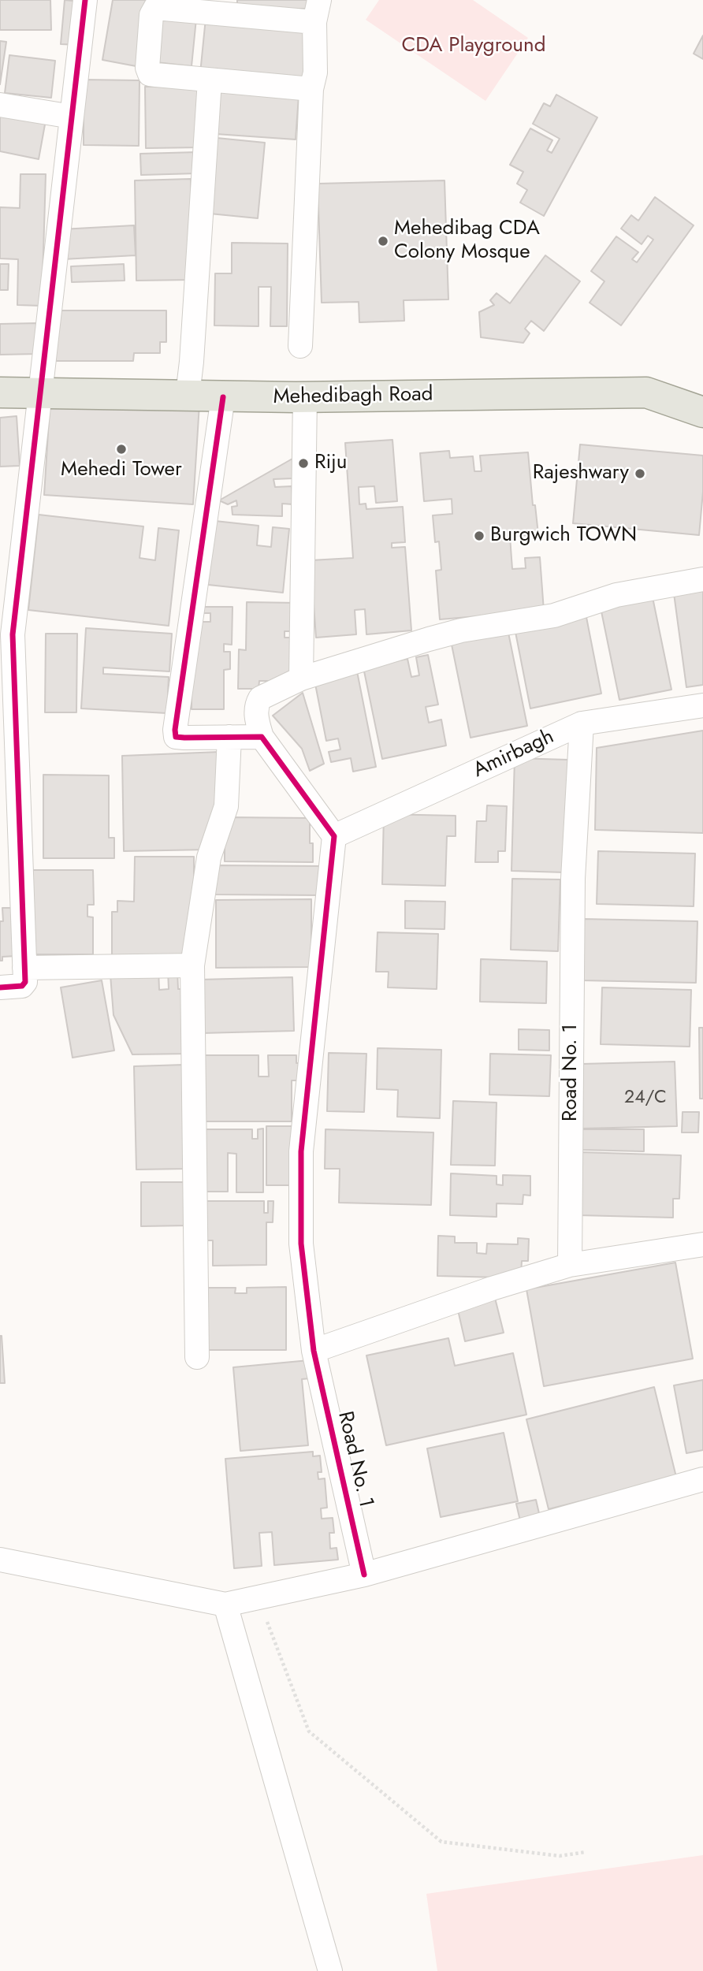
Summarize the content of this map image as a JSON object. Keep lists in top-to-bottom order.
{
  "streets": {
    "main road": ["Mehedibagh Road"],
    "street": ["Amirbagh", "Road No. 1"]
  },
  "crossings": [
    ["Amirbagh", "Road No. 1"]
  ],
  "parks": ["CDA Playground"],
  "places": [
    "Mehedibag CDA Colony Mosque",
    "Mehedi Tower",
    "Riju",
    "Rajeshwary",
    "Burgwich TOWN"
  ],
  "house_numbers": ["24/C"]
}
